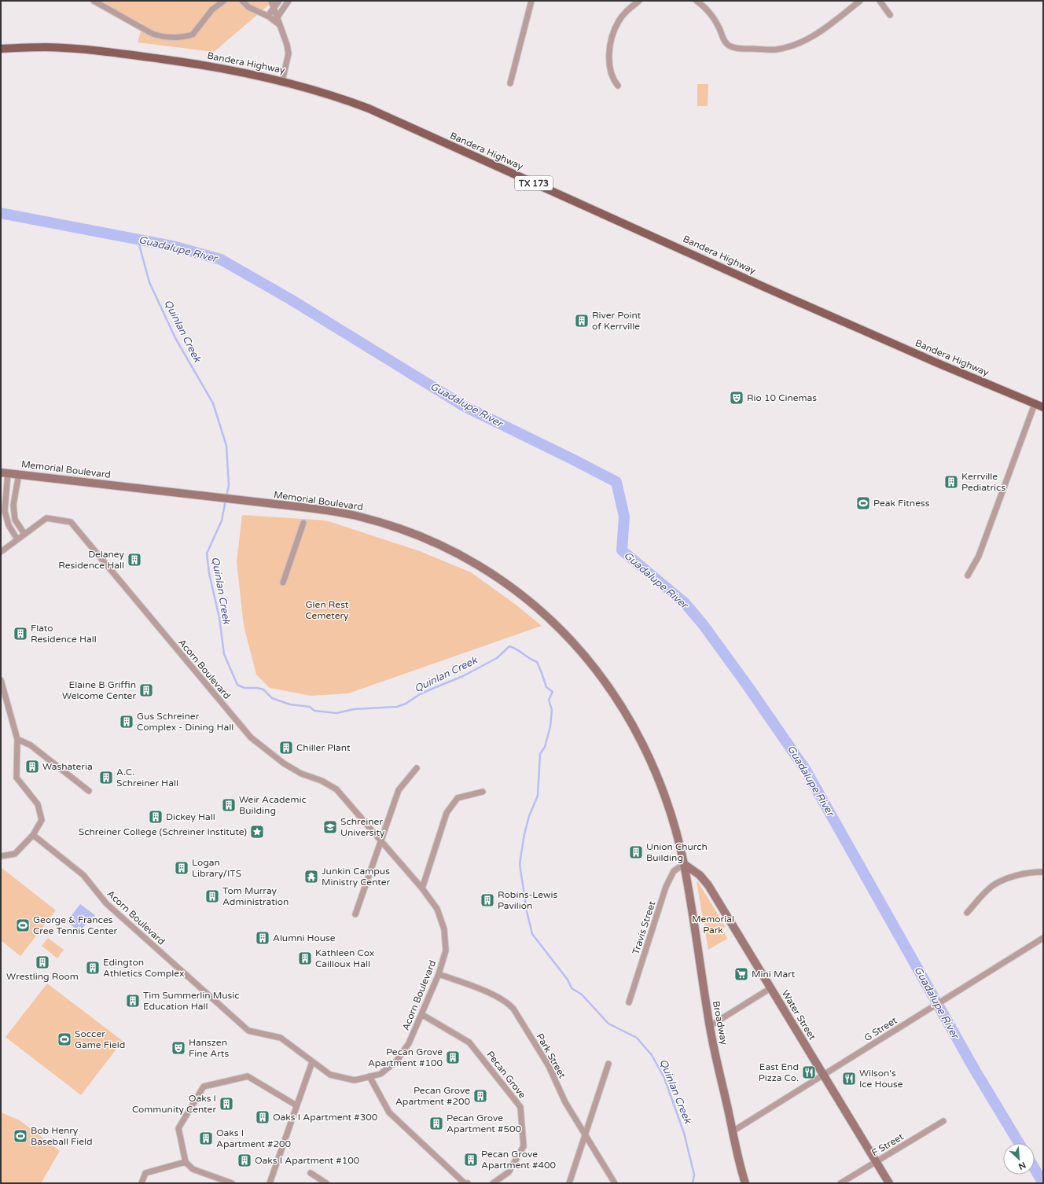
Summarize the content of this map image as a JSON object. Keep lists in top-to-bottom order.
{
  "streets": {
    "main road": [
      "Bandera Highway",
      "TX 173",
      "Memorial Boulevard",
      "Water Street",
      "Broadway"
    ],
    "street": [
      "Acorn Boulevard",
      "Travis Street",
      "G Street",
      "Park Street",
      "Pecan Grove",
      "F Street"
    ]
  },
  "crossings": [
    ["Memorial Boulevard", "Travis Street"],
    ["Memorial Boulevard", "Water Street"],
    ["Memorial Boulevard", "Broadway"],
    ["Acorn Boulevard", "Park Street"],
    ["Acorn Boulevard", "Pecan Grove"],
    ["Travis Street", "Water Street"],
    ["Travis Street", "Broadway"],
    ["Water Street", "Broadway"],
    ["Water Street", "G Street"],
    ["Water Street", "F Street"],
    ["Broadway", "G Street"]
  ],
  "water": ["Guadalupe River", "Quinlan Creek"],
  "parks": ["Glen Rest Cemetery", "Memorial Park"],
  "places": {
    "building": [
      "River Point of Kerrville",
      "Kerrville Pediatrics",
      "Delaney Residence Hall",
      "Flato Residence Hall",
      "Elaine B Griffin Welcome Center",
      "Gus Schreiner Complex - Dining Hall",
      "Chiller Plant",
      "Washateria",
      "A.C. Schreiner Hall",
      "Weir Academic Building",
      "Dickey Hall",
      "Union Church Building",
      "Logan Library/ITS",
      "Tom Murray Administration",
      "Robins-Lewis Pavilion",
      "Alumni House",
      "Kathleen Cox Cailloux Hall",
      "Wrestling Room",
      "Edington Athletics Complex",
      "Tim Summerlin Music Education Hall",
      "Pecan Grove Apartment #100",
      "Pecan Grove Apartment #200",
      "Oaks I Community Center",
      "Oaks I Apartment #300",
      "Pecan Grove Apartment #500",
      "Oaks I Apartment #200",
      "Pecan Grove Apartment #400",
      "Oaks I Apartment #100"
    ],
    "theatre": ["Rio 10 Cinemas", "Hanszen Fine Arts"],
    "sports": [
      "Peak Fitness",
      "George & Frances Cree Tennis Center",
      "Soccer Game Field",
      "Bob Henry Baseball Field"
    ],
    "school or university": ["Schreiner University"],
    "place": ["Schreiner College (Schreiner Institute)"],
    "temple": ["Junkin Campus Ministry Center"],
    "supermarket": ["Mini Mart"],
    "restaurant": ["East End Pizza Co.", "Wilson's Ice House"]
  },
  "north": "bottom right"
}
